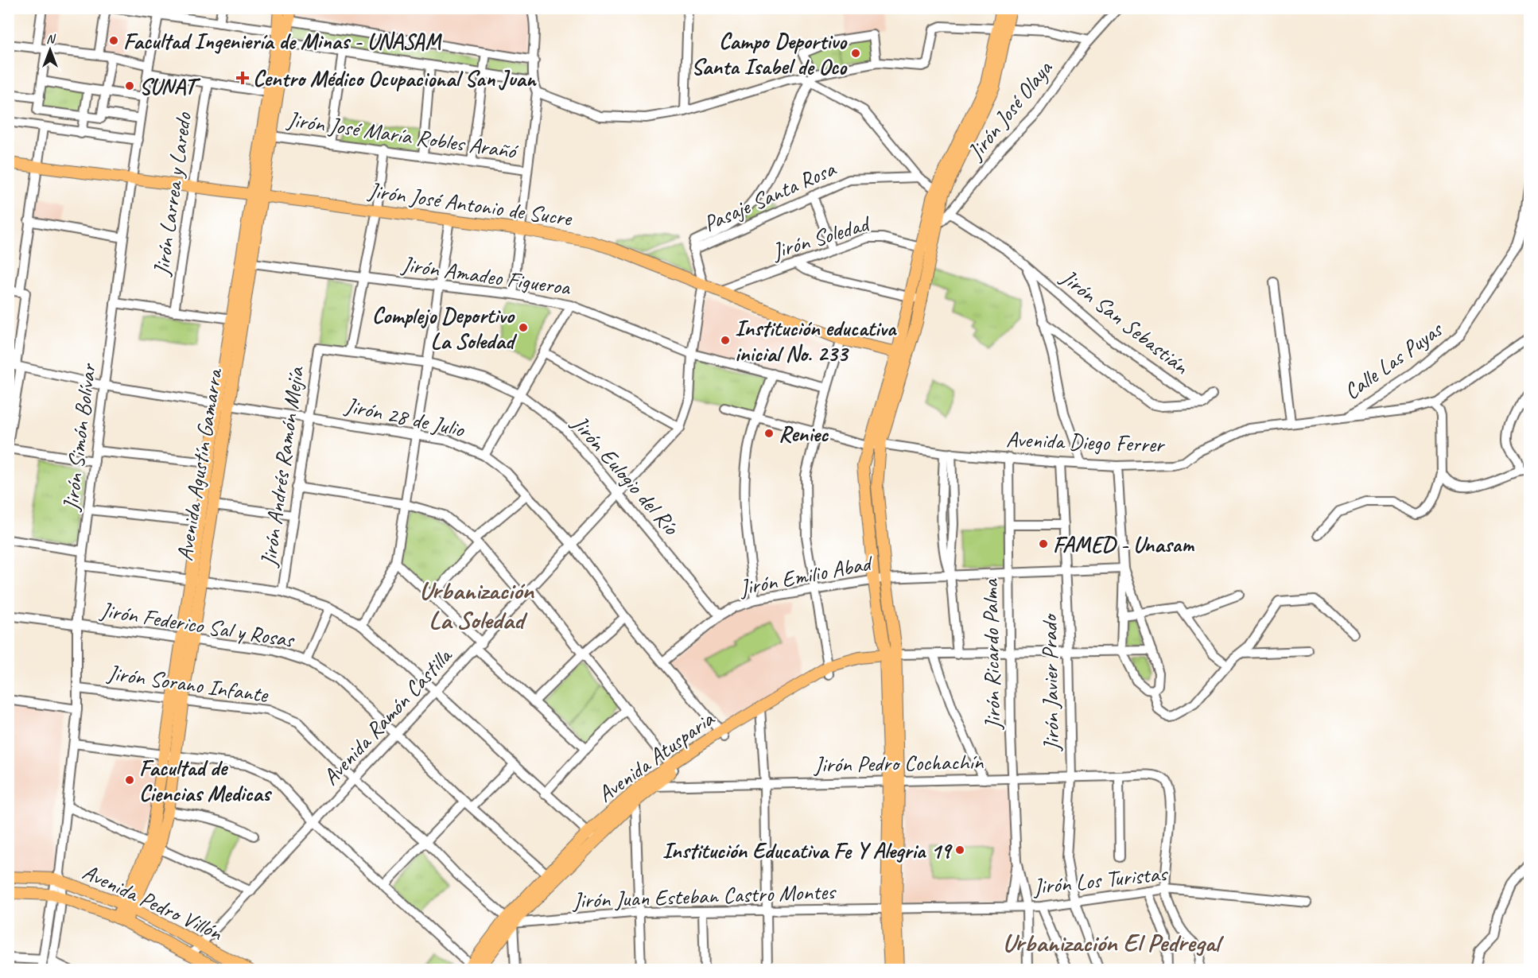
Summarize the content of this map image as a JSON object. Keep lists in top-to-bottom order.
{
  "streets": {
    "main road": [
      "Jirón José Antonio de Sucre",
      "Avenida Agustín Gamarra",
      "Avenida Atusparia",
      "Avenida Pedro Villón"
    ],
    "street": [
      "Jirón José Olaya",
      "Jirón José María Robles Arañó",
      "Jirón Larrea y Laredo",
      "Pasaje Santa Rosa",
      "Jirón Soledad",
      "Jirón Amadeo Figueroa",
      "Jirón San Sebastián",
      "Calle Las Puyas",
      "Jirón 28 de Julio",
      "Jirón Simón Bolívar",
      "Avenida Diego Ferrer",
      "Jirón Andrés Ramón Mejía",
      "Jirón Eulogio del Río",
      "Jirón Emilio Abad",
      "Jirón Federico Sal y Rosas",
      "Jirón Ricardo Palma",
      "Jirón Sorano Infante",
      "Jirón Javier Prado",
      "Avenida Ramón Castilla",
      "Jirón Pedro Cochachín",
      "Jirón Los Turistas",
      "Jirón Juan Esteban Castro Montes"
    ]
  },
  "crossings": [
    ["Jirón José Olaya", "Jirón San Sebastián"],
    ["Jirón José María Robles Arañó", "Avenida Agustín Gamarra"],
    ["Jirón Larrea y Laredo", "Jirón José Antonio de Sucre"],
    ["Pasaje Santa Rosa", "Avenida Ramón Castilla"],
    ["Jirón José Antonio de Sucre", "Jirón Soledad"],
    ["Jirón José Antonio de Sucre", "Jirón Simón Bolívar"],
    ["Jirón José Antonio de Sucre", "Avenida Agustín Gamarra"],
    ["Jirón José Antonio de Sucre", "Avenida Ramón Castilla"],
    ["Jirón Amadeo Figueroa", "Avenida Agustín Gamarra"],
    ["Jirón Amadeo Figueroa", "Avenida Ramón Castilla"],
    ["Calle Las Puyas", "Avenida Diego Ferrer"],
    ["Jirón 28 de Julio", "Jirón Simón Bolívar"],
    ["Jirón 28 de Julio", "Avenida Agustín Gamarra"],
    ["Jirón 28 de Julio", "Jirón Andrés Ramón Mejía"],
    ["Jirón 28 de Julio", "Jirón Emilio Abad"],
    ["Jirón 28 de Julio", "Avenida Ramón Castilla"],
    ["Jirón 28 de Julio", "Avenida Atusparia"],
    ["Jirón Simón Bolívar", "Jirón Federico Sal y Rosas"],
    ["Jirón Simón Bolívar", "Jirón Sorano Infante"],
    ["Jirón Simón Bolívar", "Avenida Pedro Villón"],
    ["Avenida Diego Ferrer", "Jirón Ricardo Palma"],
    ["Avenida Diego Ferrer", "Jirón Javier Prado"],
    ["Avenida Agustín Gamarra", "Jirón Federico Sal y Rosas"],
    ["Avenida Agustín Gamarra", "Jirón Sorano Infante"],
    ["Avenida Agustín Gamarra", "Avenida Pedro Villón"],
    ["Jirón Andrés Ramón Mejía", "Jirón Eulogio del Río"],
    ["Jirón Eulogio del Río", "Jirón Emilio Abad"],
    ["Jirón Eulogio del Río", "Avenida Ramón Castilla"],
    ["Jirón Emilio Abad", "Jirón Ricardo Palma"],
    ["Jirón Emilio Abad", "Jirón Javier Prado"],
    ["Jirón Federico Sal y Rosas", "Avenida Ramón Castilla"],
    ["Jirón Federico Sal y Rosas", "Avenida Atusparia"],
    ["Jirón Ricardo Palma", "Jirón Pedro Cochachín"],
    ["Jirón Ricardo Palma", "Jirón Los Turistas"],
    ["Jirón Sorano Infante", "Avenida Ramón Castilla"],
    ["Jirón Sorano Infante", "Avenida Atusparia"],
    ["Jirón Sorano Infante", "Jirón Juan Esteban Castro Montes"],
    ["Jirón Javier Prado", "Jirón Pedro Cochachín"],
    ["Jirón Javier Prado", "Jirón Los Turistas"],
    ["Avenida Ramón Castilla", "Avenida Pedro Villón"],
    ["Avenida Atusparia", "Jirón Pedro Cochachín"],
    ["Avenida Atusparia", "Jirón Juan Esteban Castro Montes"],
    ["Jirón Pedro Cochachín", "Jirón Los Turistas"],
    ["Jirón Los Turistas", "Jirón Juan Esteban Castro Montes"]
  ],
  "districts": ["Urbanización La Soledad", "Urbanización El Pedregal"],
  "places": {
    "other": [
      "Facultad Ingeniería de Minas - UNASAM",
      "Campo Deportivo Santa Isabel de Oco",
      "SUNAT",
      "Complejo Deportivo La Soledad",
      "Institución educativa inicial No. 233",
      "Reniec",
      "FAMED - Unasam",
      "Facultad de Ciencias Medicas",
      "Institución Educativa Fe Y Alegria 19"
    ],
    "health": ["Centro Médico Ocupacional San Juan"]
  },
  "north": "top"
}
